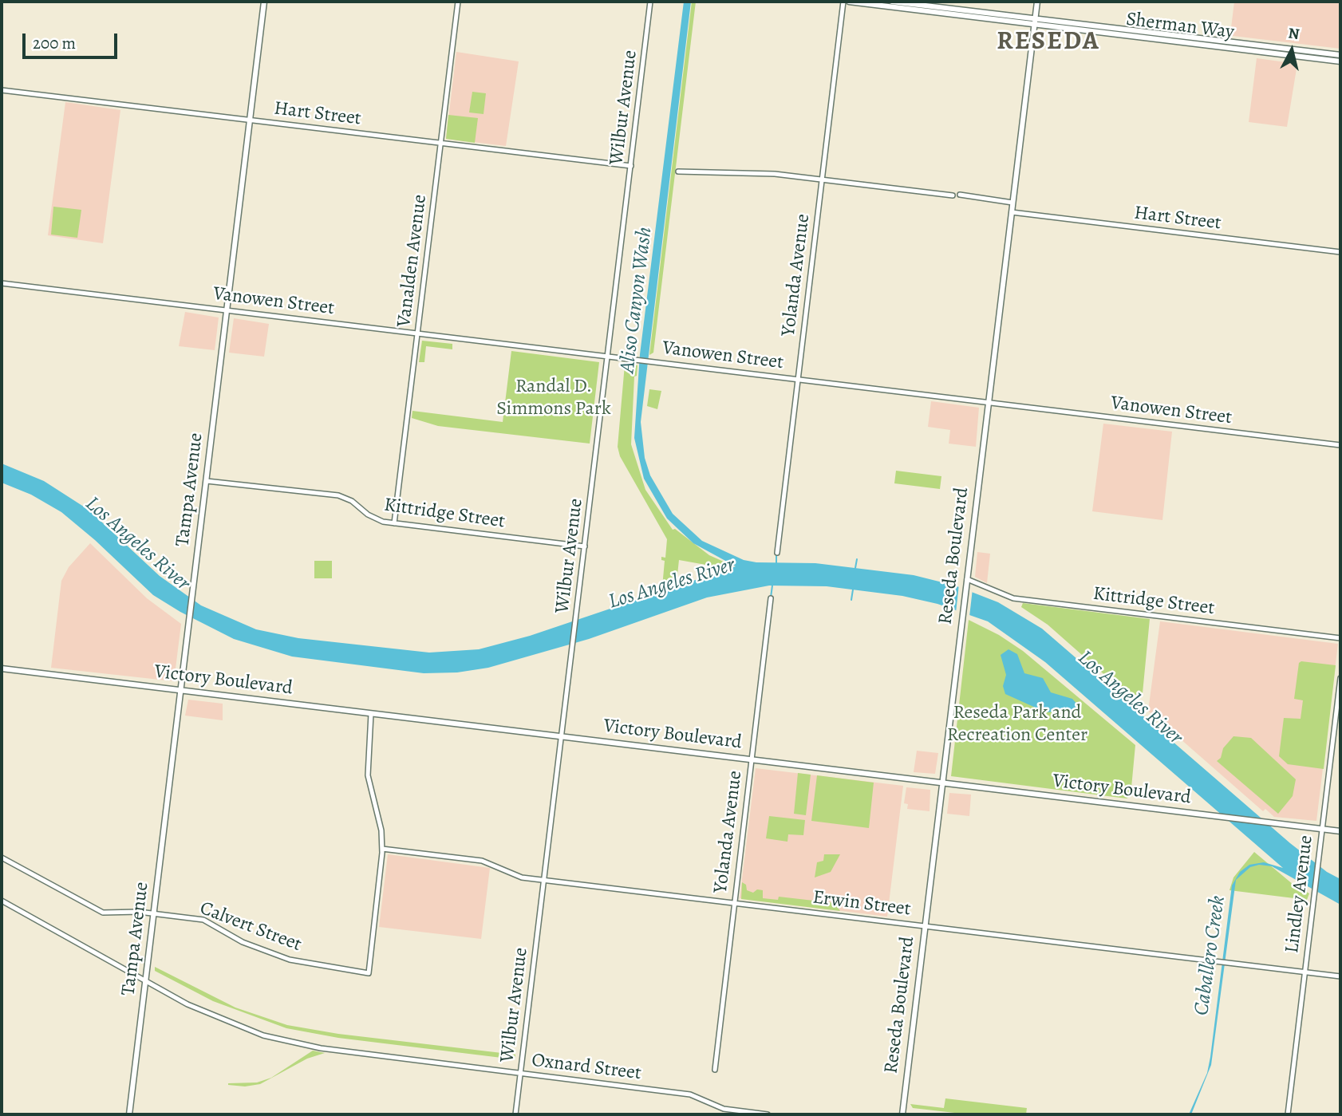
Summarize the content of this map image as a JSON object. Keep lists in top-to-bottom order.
{
  "streets": {
    "main road": [
      "Sherman Way",
      "Tampa Avenue",
      "Reseda Boulevard",
      "Victory Boulevard"
    ],
    "street": [
      "Wilbur Avenue",
      "Hart Street",
      "Vanalden Avenue",
      "Yolanda Avenue",
      "Vanowen Street",
      "Kittridge Street",
      "Lindley Avenue",
      "Erwin Street",
      "Calvert Street",
      "Oxnard Street"
    ]
  },
  "crossings": [
    ["Sherman Way", "Reseda Boulevard"],
    ["Wilbur Avenue", "Hart Street"],
    ["Wilbur Avenue", "Vanowen Street"],
    ["Wilbur Avenue", "Kittridge Street"],
    ["Wilbur Avenue", "Victory Boulevard"],
    ["Wilbur Avenue", "Erwin Street"],
    ["Wilbur Avenue", "Oxnard Street"],
    ["Hart Street", "Vanalden Avenue"],
    ["Hart Street", "Tampa Avenue"],
    ["Hart Street", "Reseda Boulevard"],
    ["Vanalden Avenue", "Vanowen Street"],
    ["Vanalden Avenue", "Kittridge Street"],
    ["Yolanda Avenue", "Vanowen Street"],
    ["Yolanda Avenue", "Victory Boulevard"],
    ["Yolanda Avenue", "Erwin Street"],
    ["Vanowen Street", "Tampa Avenue"],
    ["Vanowen Street", "Reseda Boulevard"],
    ["Tampa Avenue", "Kittridge Street"],
    ["Tampa Avenue", "Victory Boulevard"],
    ["Tampa Avenue", "Calvert Street"],
    ["Tampa Avenue", "Oxnard Street"],
    ["Kittridge Street", "Reseda Boulevard"],
    ["Reseda Boulevard", "Victory Boulevard"],
    ["Reseda Boulevard", "Erwin Street"],
    ["Victory Boulevard", "Lindley Avenue"],
    ["Lindley Avenue", "Erwin Street"],
    ["Erwin Street", "Calvert Street"]
  ],
  "districts": ["RESEDA"],
  "water": ["Aliso Canyon Wash", "Los Angeles River", "Caballero Creek"],
  "parks": ["Randal D. Simmons Park", "Reseda Park and Recreation Center"],
  "scale_bar": "200 m",
  "north": "top"
}
